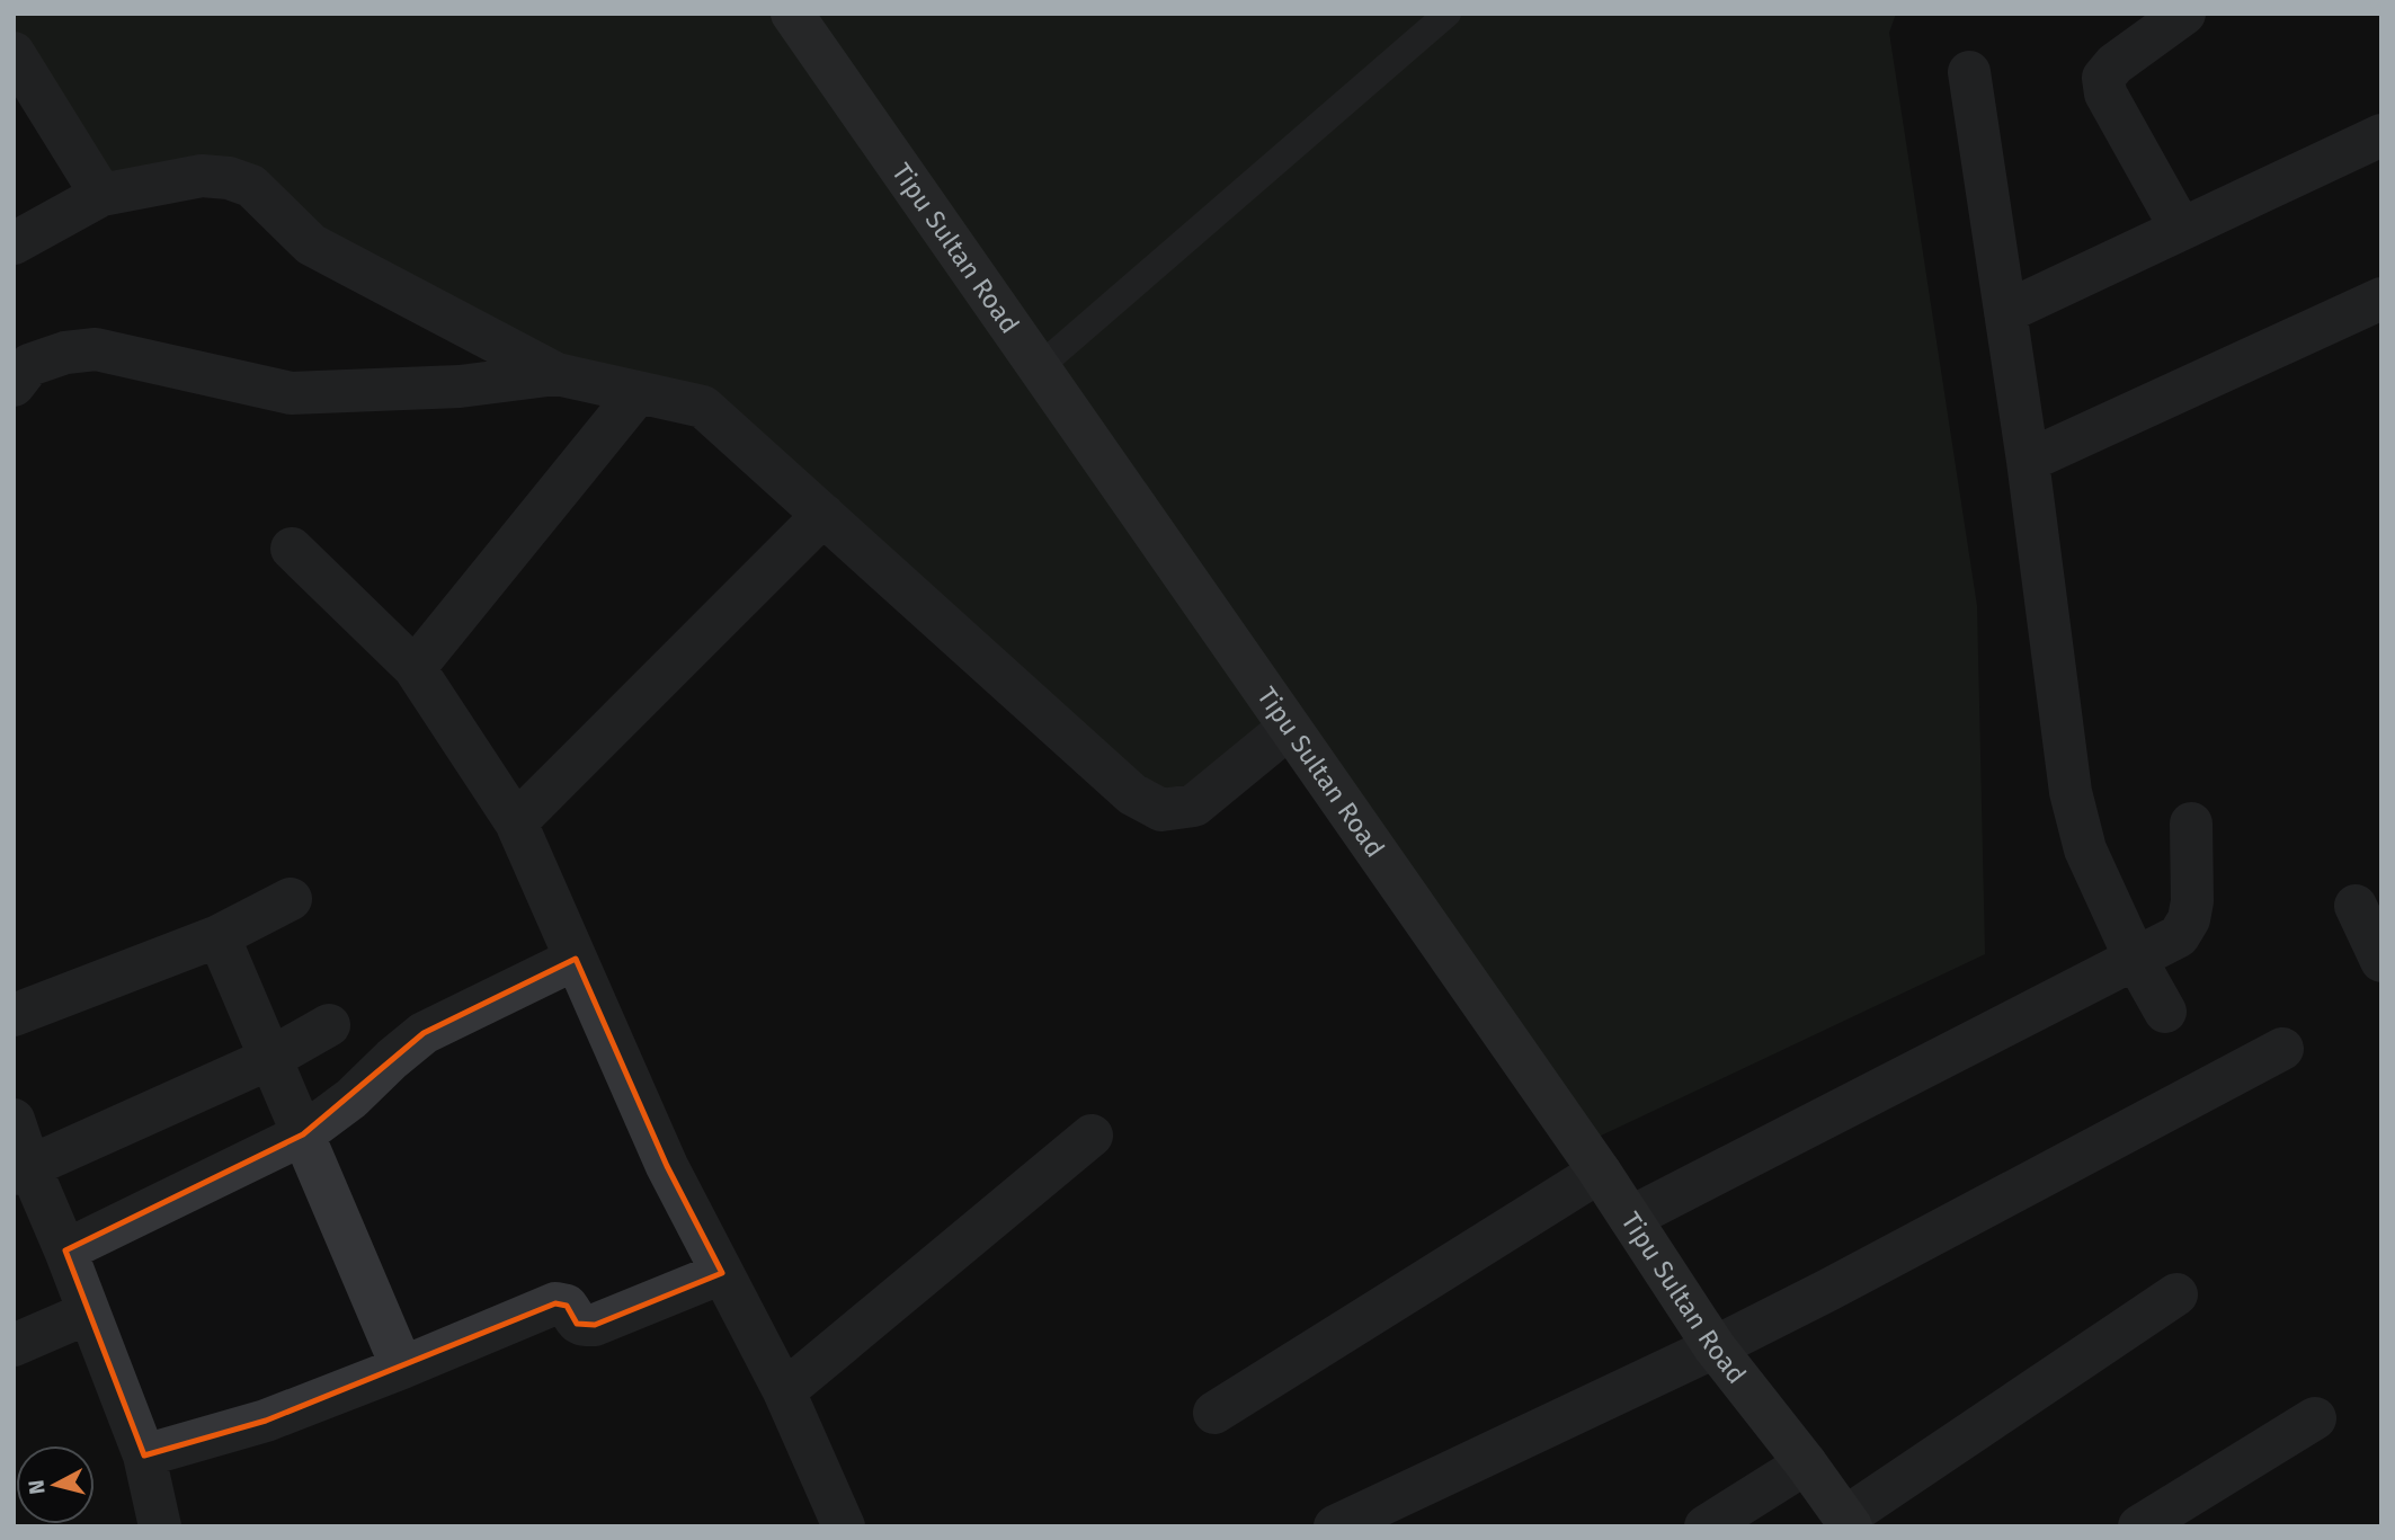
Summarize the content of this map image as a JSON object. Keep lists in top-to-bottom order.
{
  "streets": {
    "main road": ["Tipu Sultan Road"]
  },
  "north": "left"
}
